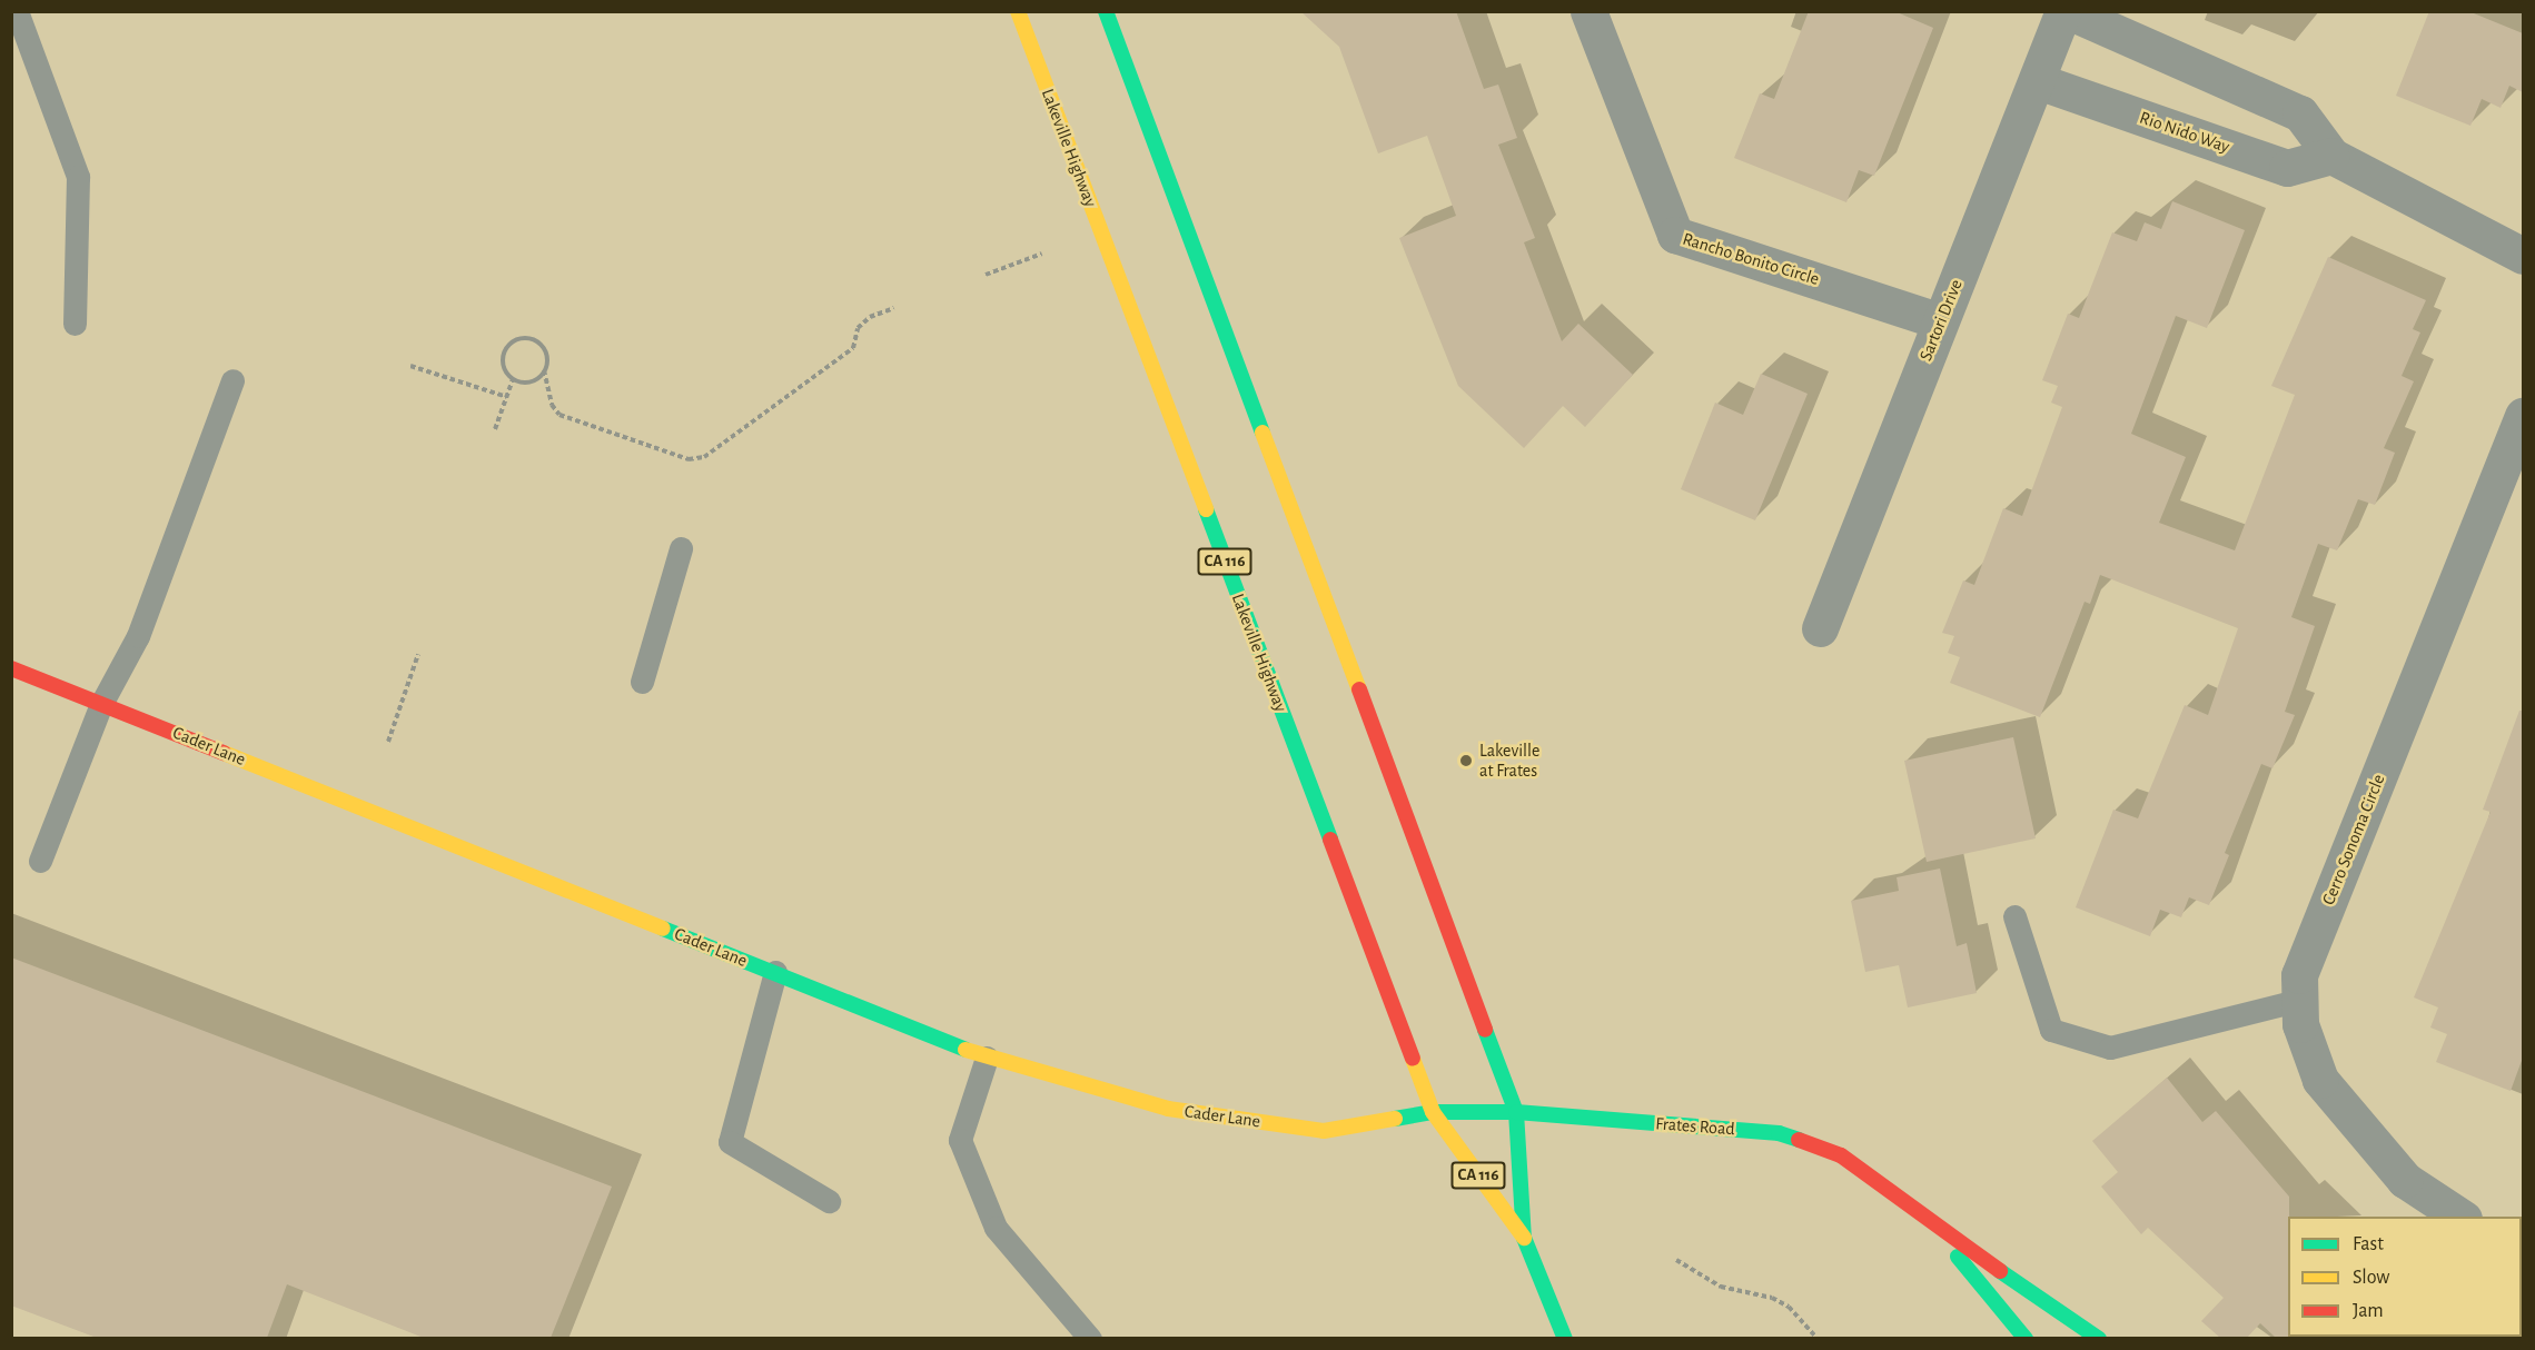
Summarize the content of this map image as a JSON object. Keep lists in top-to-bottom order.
{
  "streets": {
    "main road": [
      "Lakeville Highway",
      "CA 116",
      "Cader Lane",
      "Frates Road"
    ],
    "street": [
      "Rio Nido Way",
      "Rancho Bonito Circle",
      "Sartori Drive",
      "Cerro Sonoma Circle"
    ]
  },
  "crossings": [
    ["Rio Nido Way", "Sartori Drive"],
    ["Lakeville Highway", "Cader Lane"],
    ["Lakeville Highway", "Frates Road"],
    ["Rancho Bonito Circle", "Sartori Drive"],
    ["Cader Lane", "Frates Road"]
  ],
  "places": ["Lakeville at Frates"],
  "legend": ["Fast", "Slow", "Jam"]
}
